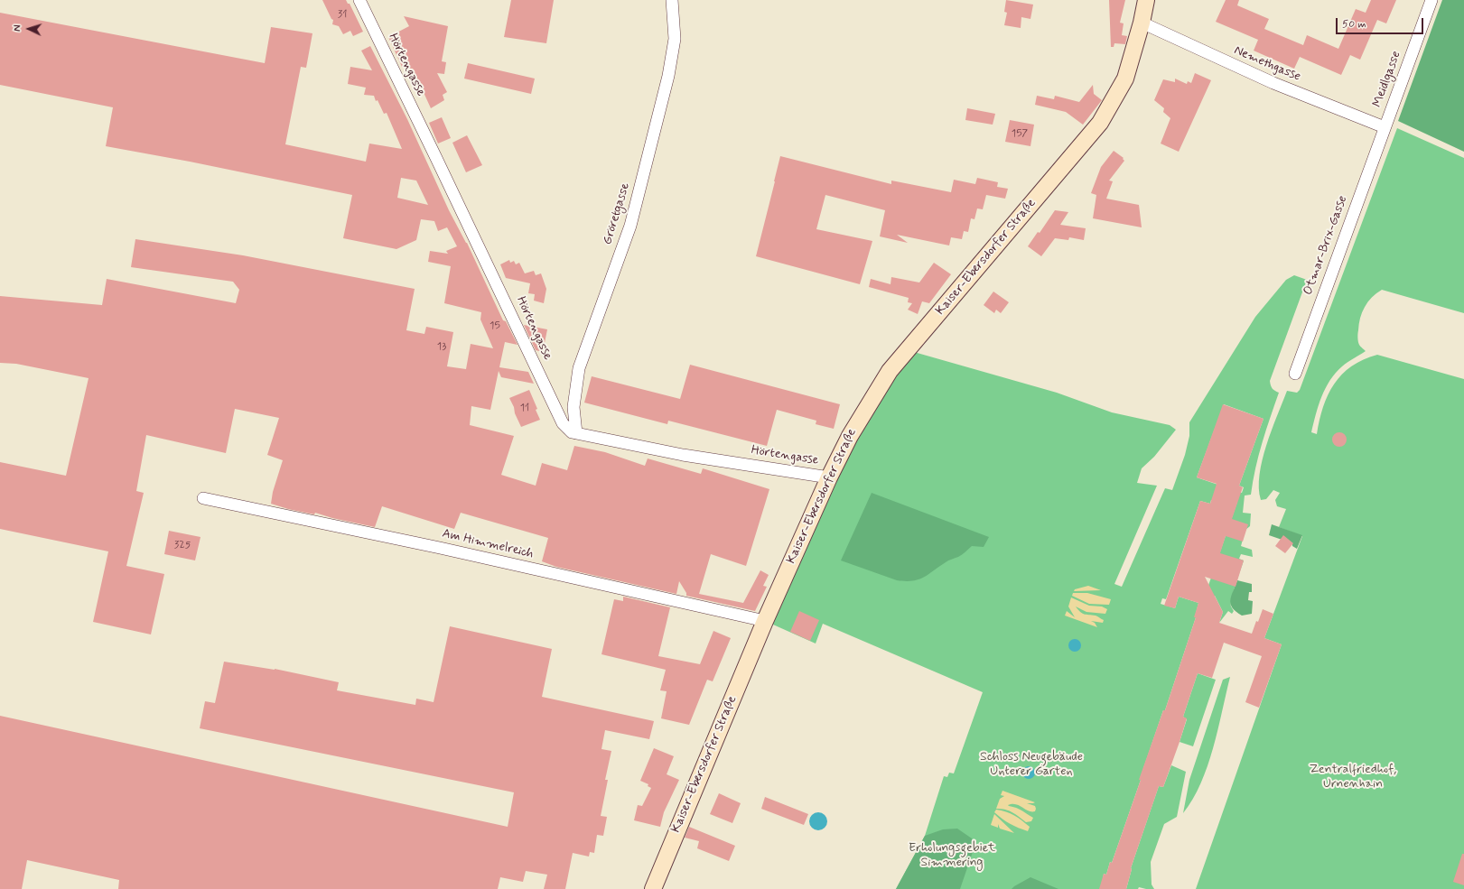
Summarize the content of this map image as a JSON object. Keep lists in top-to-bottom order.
{
  "streets": {
    "main road": ["Kaiser-Ebersdorfer Straße"],
    "street": [
      "Nemethgasse",
      "Hörtengasse",
      "Meidlgasse",
      "Gröretgasse",
      "Otmar-Brix-Gasse",
      "Am Himmelreich"
    ]
  },
  "crossings": [
    ["Nemethgasse", "Meidlgasse"],
    ["Nemethgasse", "Otmar-Brix-Gasse"],
    ["Nemethgasse", "Kaiser-Ebersdorfer Straße"],
    ["Hörtengasse", "Gröretgasse"],
    ["Hörtengasse", "Kaiser-Ebersdorfer Straße"],
    ["Meidlgasse", "Otmar-Brix-Gasse"],
    ["Kaiser-Ebersdorfer Straße", "Am Himmelreich"]
  ],
  "parks": ["Schloss Neugebäude Unterer Garten", "Zentralfriedhof, Urnenhain", "Erholungsgebiet Simmering"],
  "house_numbers": [
    "31",
    "157",
    "15",
    "13",
    "11",
    "325"
  ],
  "scale_bar": "50 m",
  "north": "left"
}
